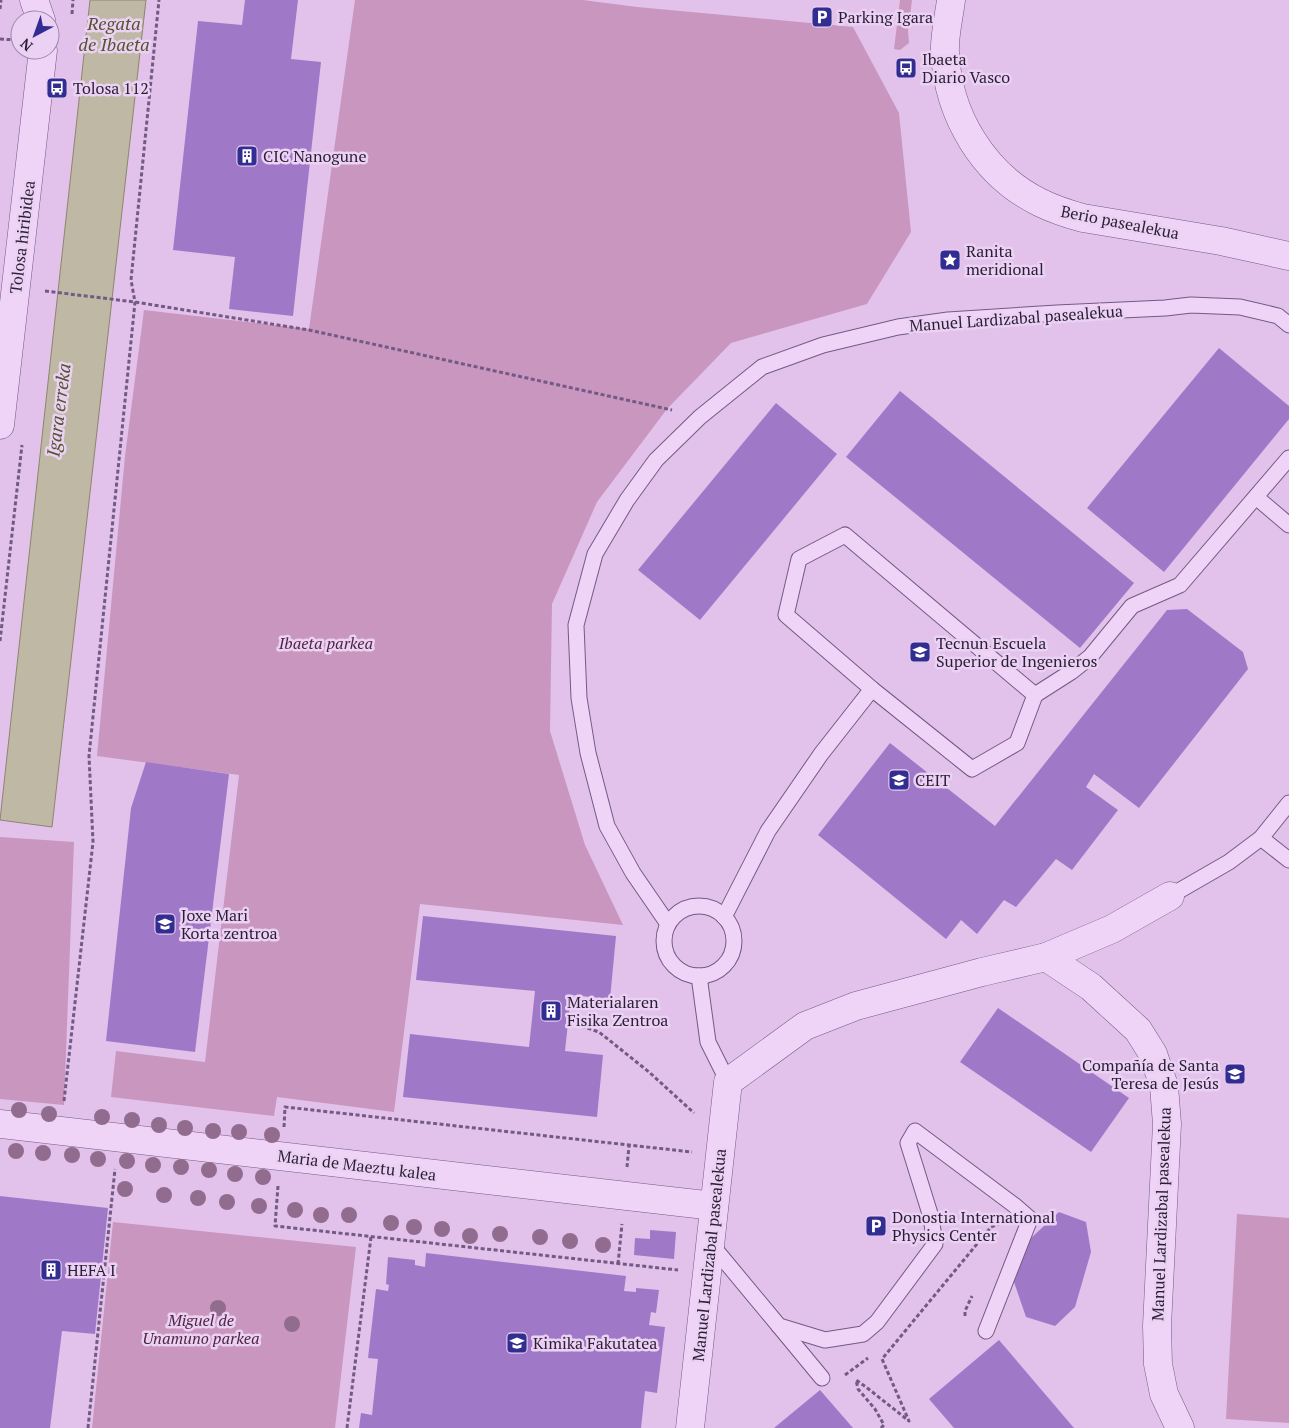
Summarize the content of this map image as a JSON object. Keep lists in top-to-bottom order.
{
  "streets": {
    "street": [
      "Berio pasealekua",
      "Tolosa hiribidea",
      "Manuel Lardizabal pasealekua",
      "Maria de Maeztu kalea"
    ]
  },
  "crossings": [
    ["Manuel Lardizabal pasealekua", "Maria de Maeztu kalea"]
  ],
  "water": ["Regata de Ibaeta", "Igara erreka"],
  "parks": ["Ibaeta parkea", "Miguel de Unamuno parkea"],
  "places": {
    "parking": ["Parking Igara", "Donostia International Physics Center"],
    "bus stop": ["Ibaeta Diario Vasco", "Tolosa 112"],
    "building": ["CIC Nanogune", "Materialaren Fisika Zentroa", "HEFA I"],
    "place": ["Ranita meridional"],
    "school or university": [
      "Tecnun Escuela Superior de Ingenieros",
      "CEIT",
      "Joxe Mari Korta zentroa",
      "Compañía de Santa Teresa de Jesús",
      "Kimika Fakutatea"
    ]
  },
  "north": "bottom left"
}
